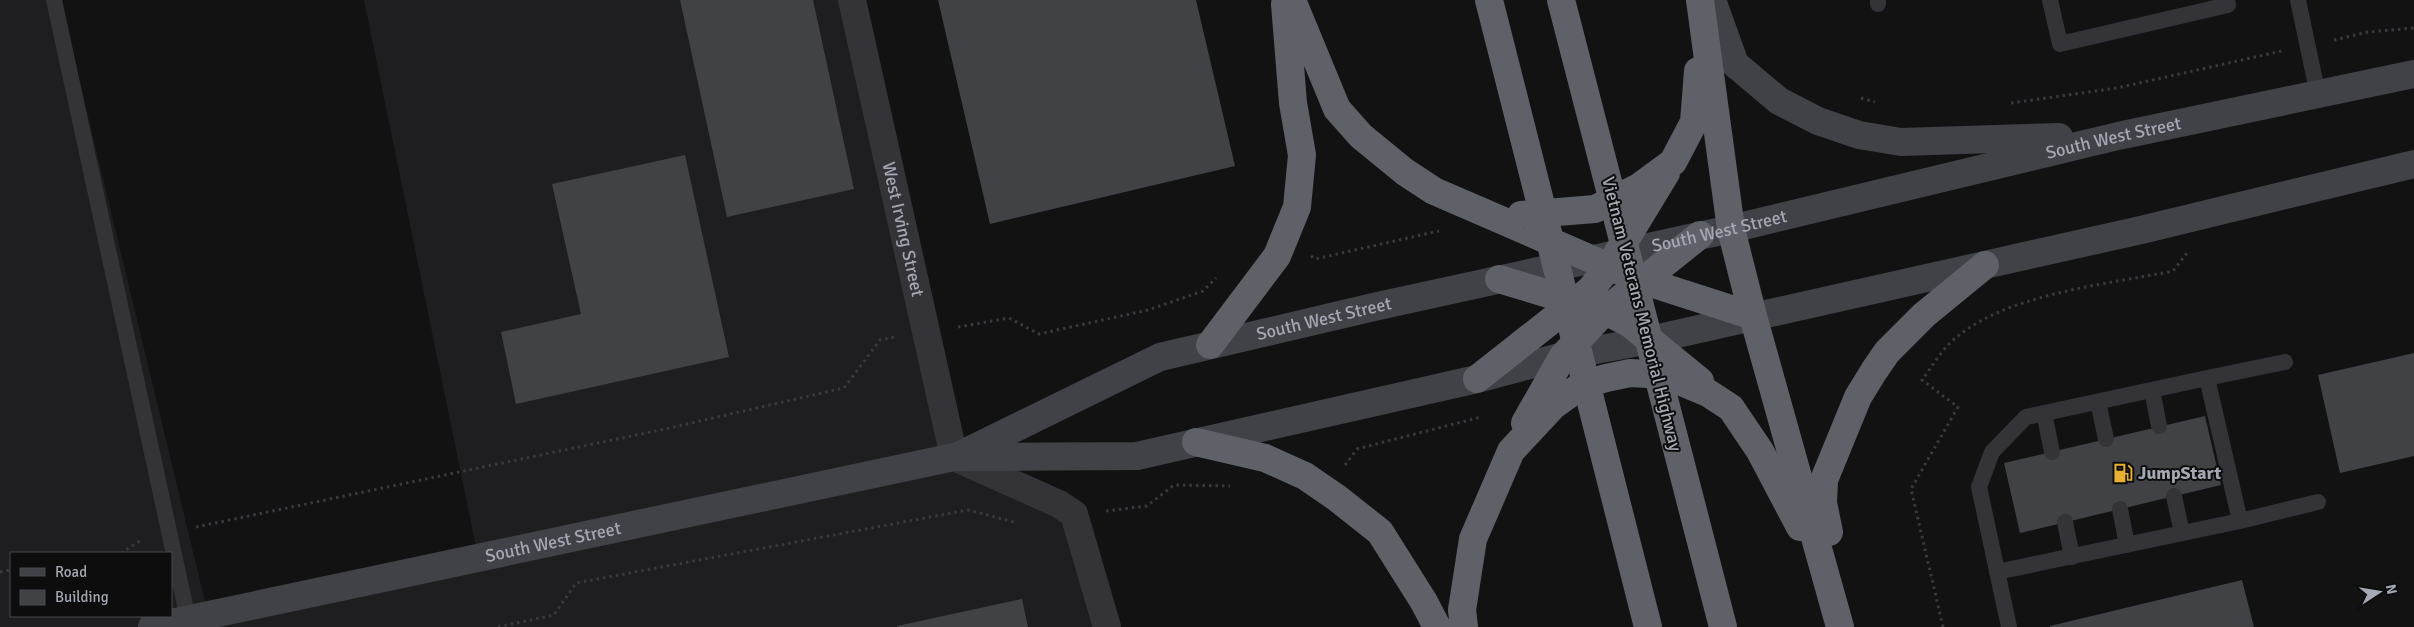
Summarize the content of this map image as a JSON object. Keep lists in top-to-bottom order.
{
  "streets": {
    "highway": ["Vietnam Veterans Memorial Highway"],
    "main road": ["South West Street"],
    "street": ["West Irving Street"]
  },
  "crossings": [
    ["South West Street", "West Irving Street"]
  ],
  "places": {
    "fuel station": ["JumpStart"]
  },
  "legend": ["Road", "Building"],
  "north": "right"
}
